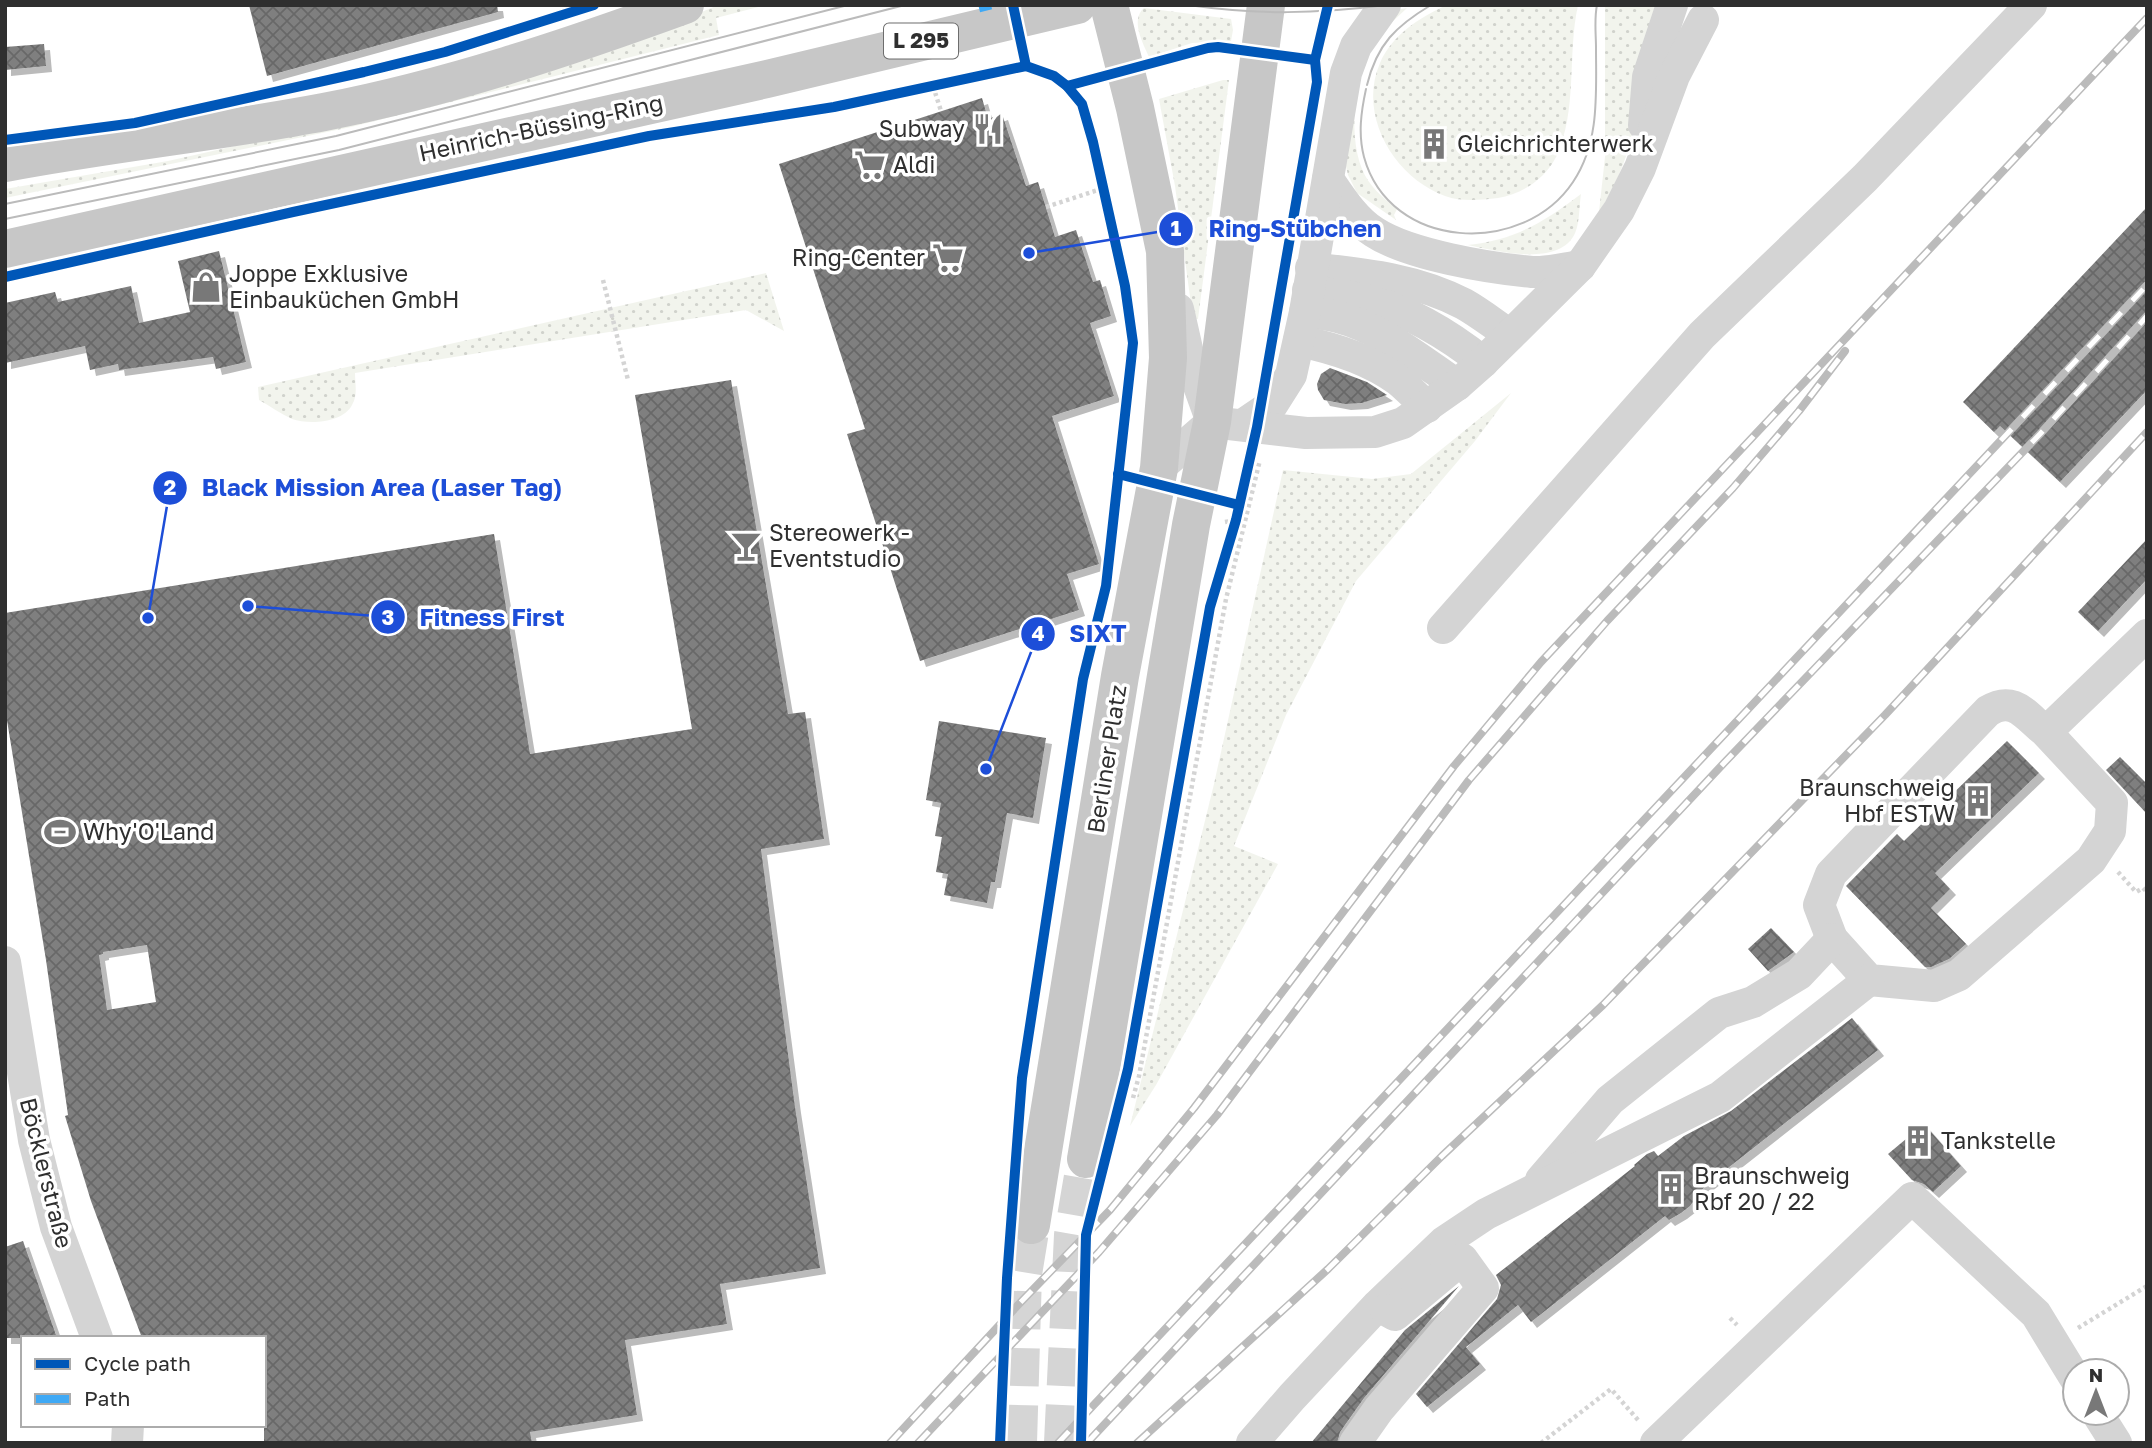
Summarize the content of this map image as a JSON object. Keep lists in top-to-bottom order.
{
  "streets": {
    "main road": ["L 295", "Heinrich-Büssing-Ring", "Berliner Platz"],
    "street": ["Böcklerstraße"]
  },
  "places": {
    "restaurant": ["Subway"],
    "building": [
      "Gleichrichterwerk",
      "Braunschweig Hbf ESTW",
      "Tankstelle",
      "Braunschweig Rbf 20 / 22"
    ],
    "supermarket": ["Aldi", "Ring-Center"],
    "other": [
      "Ring-Stübchen",
      "Fitness First",
      "Black Mission Area (Laser Tag)",
      "SIXT"
    ],
    "shop": ["Joppe Exklusive Einbauküchen GmbH"],
    "bar": ["Stereowerk - Eventstudio"],
    "sports": ["Why'O'Land"]
  },
  "legend": ["Cycle path", "Path"],
  "north": "top"
}
